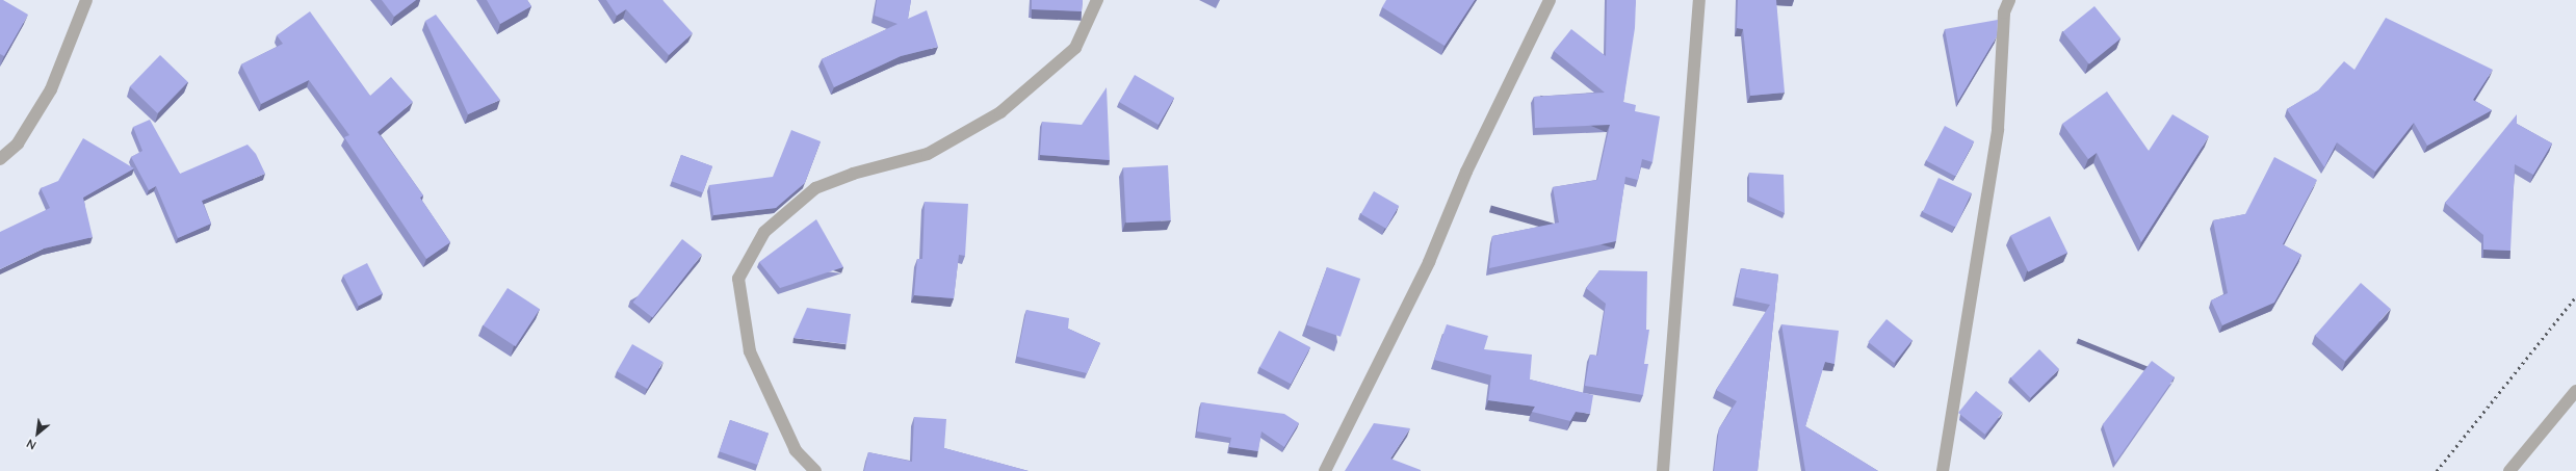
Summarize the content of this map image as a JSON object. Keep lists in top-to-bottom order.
{
  "north": "bottom left"
}
